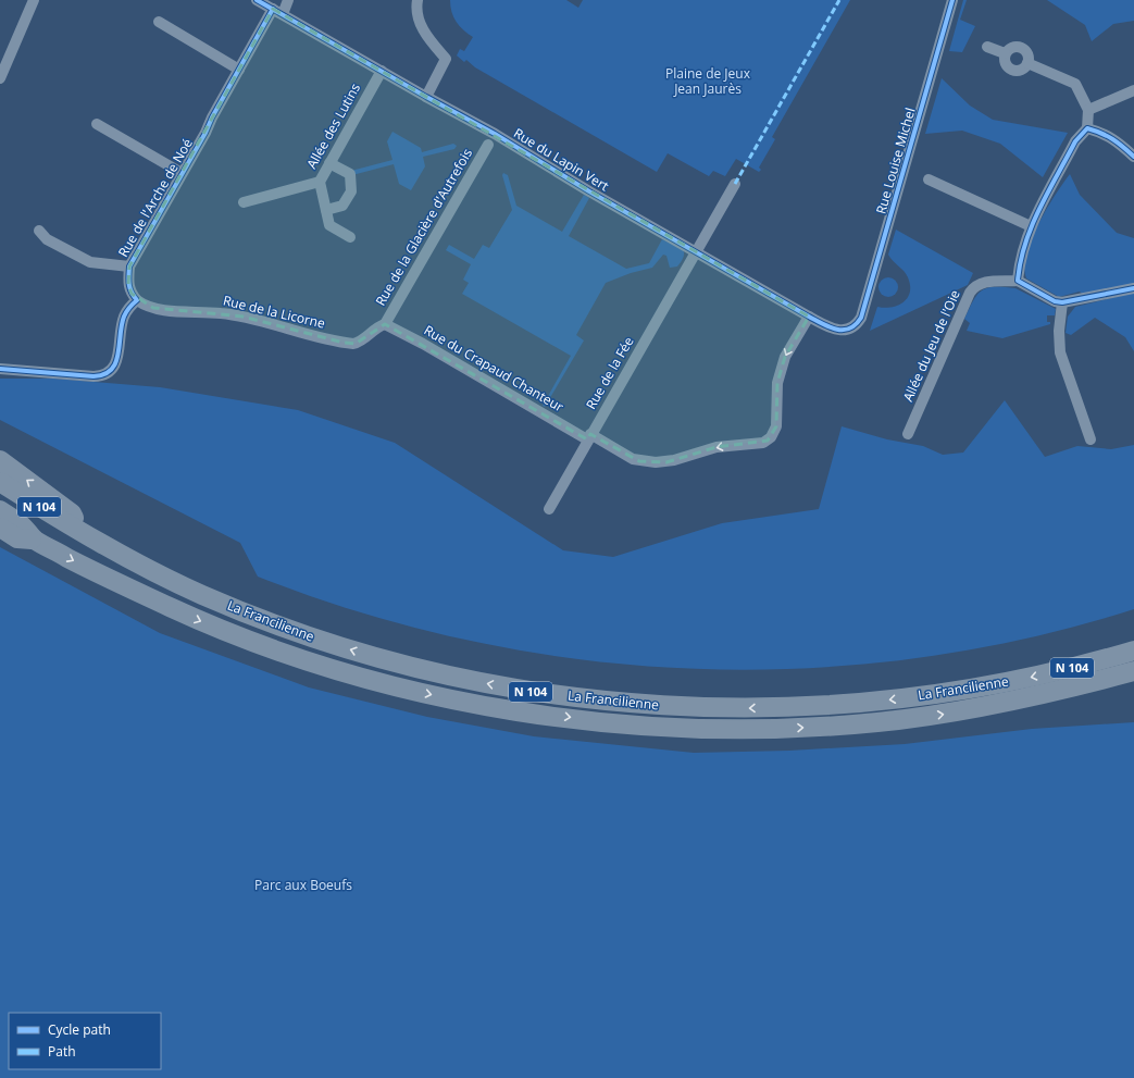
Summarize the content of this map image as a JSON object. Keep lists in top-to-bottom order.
{
  "streets": {
    "highway": ["N 104", "La Francilienne"],
    "street": [
      "Allée des Lutins",
      "Rue du Lapin Vert",
      "Rue Louise Michel",
      "Rue de l'Arche de Noé",
      "Rue de la Glacière d'Autrefois",
      "Rue de la Licorne",
      "Allée du Jeu de l'Oie",
      "Rue du Crapaud Chanteur",
      "Rue de la Fée"
    ]
  },
  "crossings": [
    ["Allée des Lutins", "Rue du Lapin Vert"],
    ["Rue du Lapin Vert", "Rue Louise Michel"],
    ["Rue du Lapin Vert", "Rue de l'Arche de Noé"],
    ["Rue du Lapin Vert", "Rue du Crapaud Chanteur"],
    ["Rue du Lapin Vert", "Rue de la Fée"],
    ["Rue de l'Arche de Noé", "Rue de la Licorne"],
    ["Rue de la Glacière d'Autrefois", "Rue de la Licorne"],
    ["Rue de la Glacière d'Autrefois", "Rue du Crapaud Chanteur"],
    ["Rue de la Licorne", "Rue du Crapaud Chanteur"],
    ["Rue du Crapaud Chanteur", "Rue de la Fée"]
  ],
  "parks": ["Plaine de Jeux Jean Jaurès", "Parc aux Boeufs"],
  "legend": ["Cycle path", "Path"]
}
